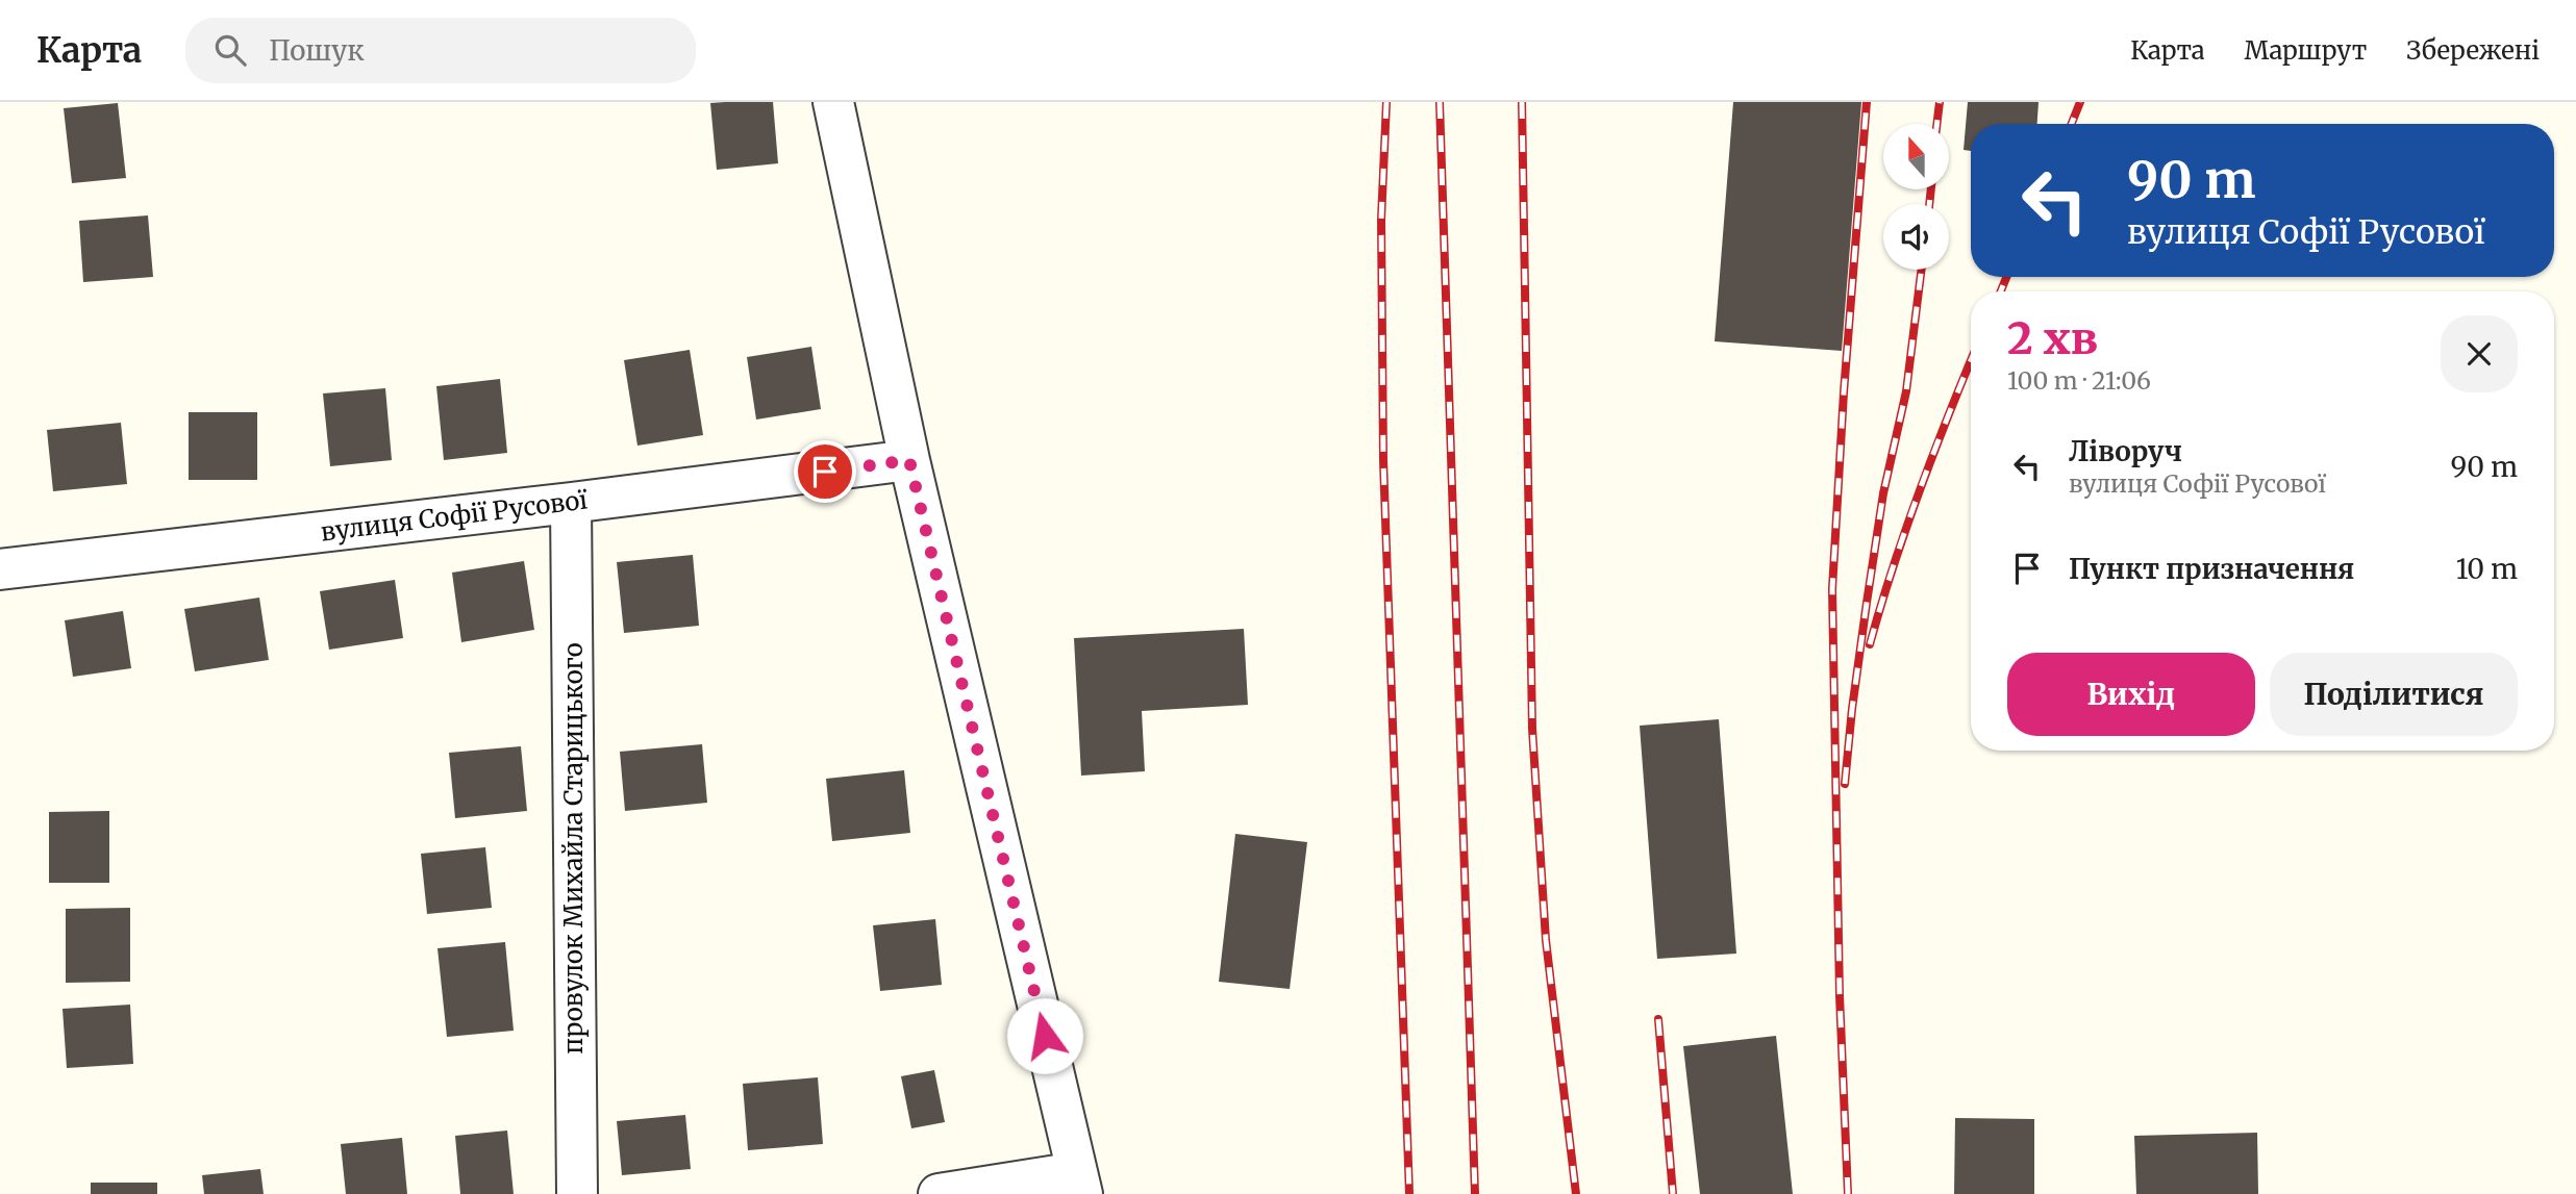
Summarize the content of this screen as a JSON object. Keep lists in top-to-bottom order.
{
  "streets": {
    "street": ["вулиця Софії Русової", "провулок Михайла Старицького"]
  },
  "crossings": [
    ["вулиця Софії Русової", "провулок Михайла Старицького"]
  ],
  "north": "top",
  "page": {
    "header": "Карта",
    "search": "Пошук",
    "nav": ["Карта", "Маршрут", "Збережені"],
    "turn": ["90 m", "вулиця Софії Русової"],
    "heading": ["2 хв", "100 m · 21:06"],
    "list": [
      {
        "name": "Ліворуч",
        "note": "вулиця Софії Русової",
        "value": "90 m"
      },
      {
        "name": "Пункт призначення",
        "value": "10 m"
      }
    ],
    "buttons": ["Вихід", "Поділитися"]
  }
}
